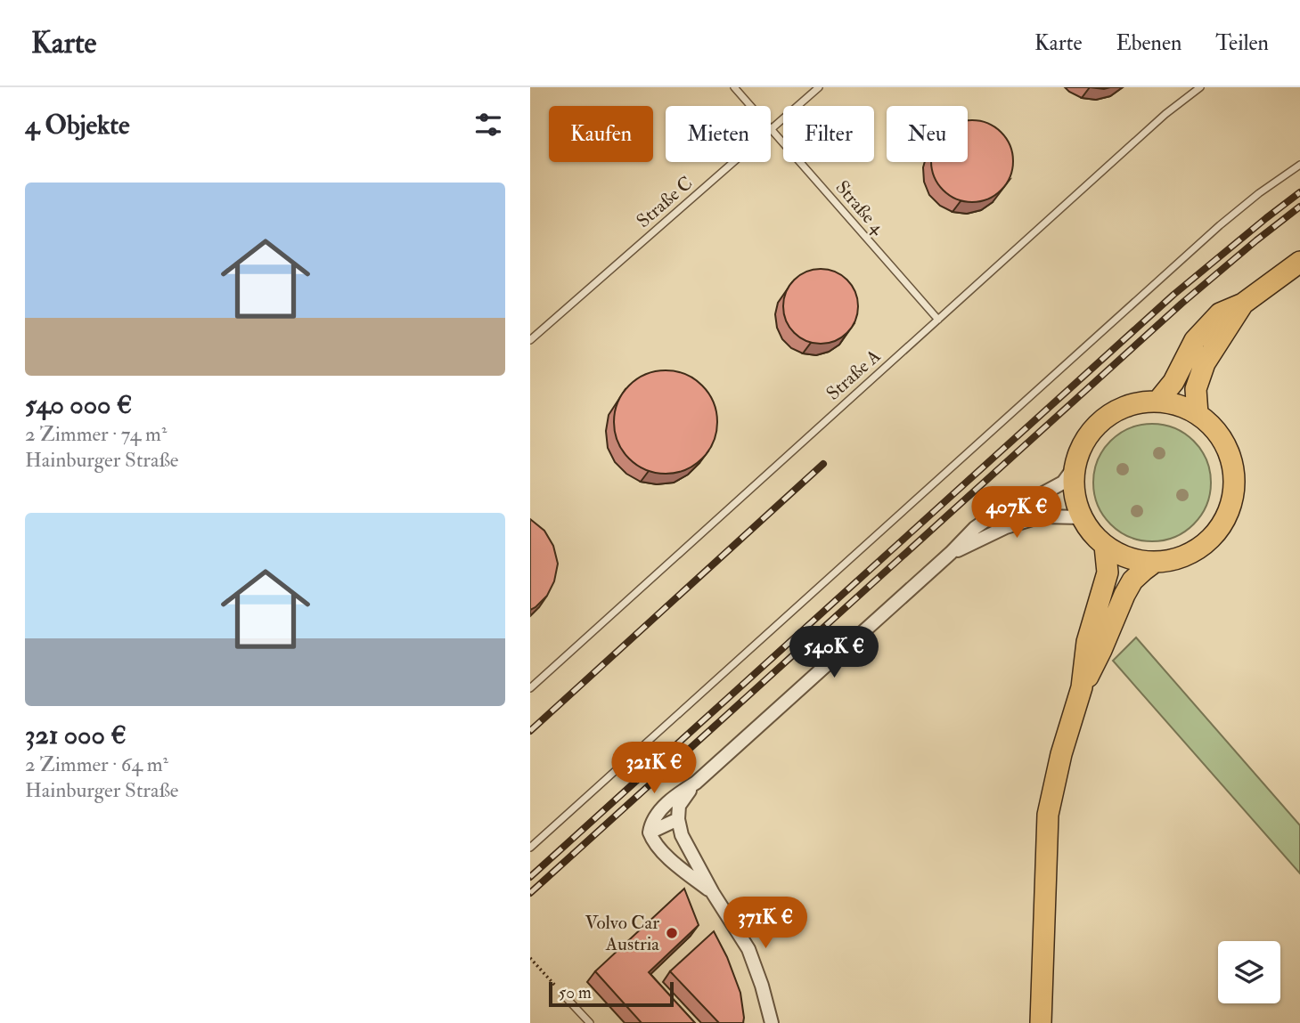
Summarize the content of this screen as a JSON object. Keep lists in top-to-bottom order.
{
  "streets": {
    "lane": ["Straße C", "Straße 4", "Straße A"]
  },
  "crossings": [
    ["Straße C", "Straße 4"],
    ["Straße 4", "Straße A"]
  ],
  "places": ["Volvo Car Austria"],
  "scale_bar": "50 m",
  "page": {
    "header": "Karte",
    "nav": ["Karte", "Ebenen", "Teilen"],
    "heading": "4 Objekte",
    "chip": [
      "Kaufen",
      "Mieten",
      "Filter",
      "Neu"
    ],
    "list": [
      {
        "name": "540 000 €",
        "note": "2 Zimmer · 74 m² · Hainburger Straße"
      },
      {
        "name": "321 000 €",
        "note": "2 Zimmer · 64 m² · Hainburger Straße"
      }
    ],
    "price": [
      "407K €",
      "540K €",
      "321K €",
      "371K €"
    ],
    "scale": "50 m"
  }
}
